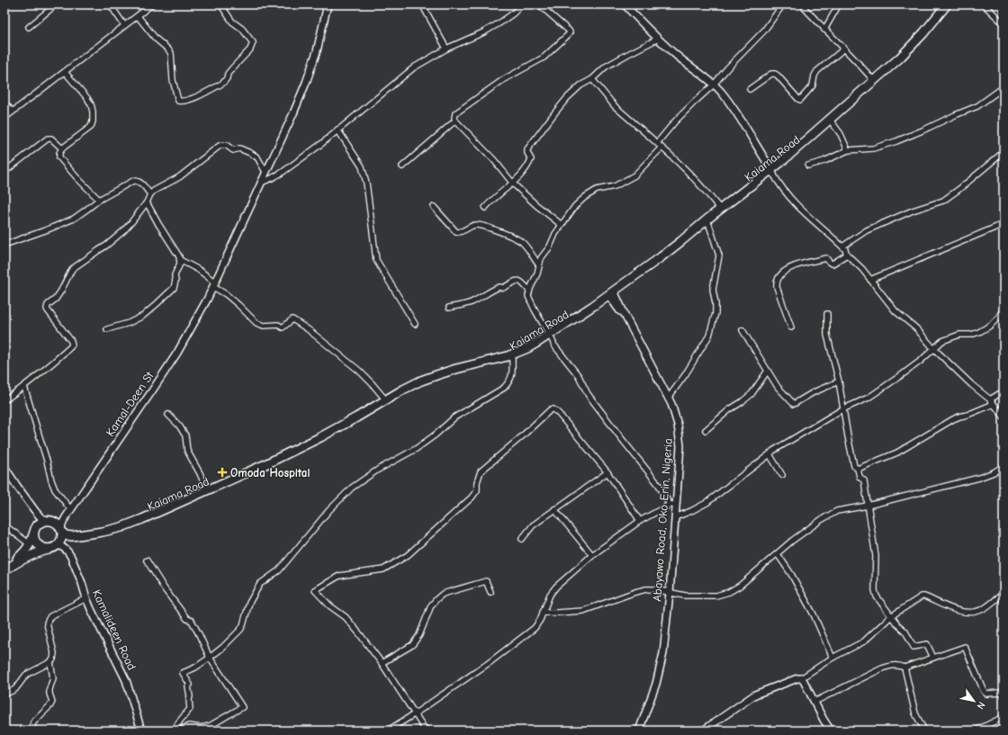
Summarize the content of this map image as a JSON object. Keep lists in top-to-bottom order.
{
  "streets": {
    "highway": ["Kaiama Road"],
    "street": ["Kamal-Deen St", "Abayawo Road, Oko Erin, Nigeria", "Kamalideen Road"]
  },
  "crossings": [
    ["Kaiama Road", "Abayawo Road, Oko Erin, Nigeria"],
    ["Kaiama Road", "Kamalideen Road"]
  ],
  "places": {
    "health": ["Omoda Hospital"]
  },
  "north": "bottom right"
}
